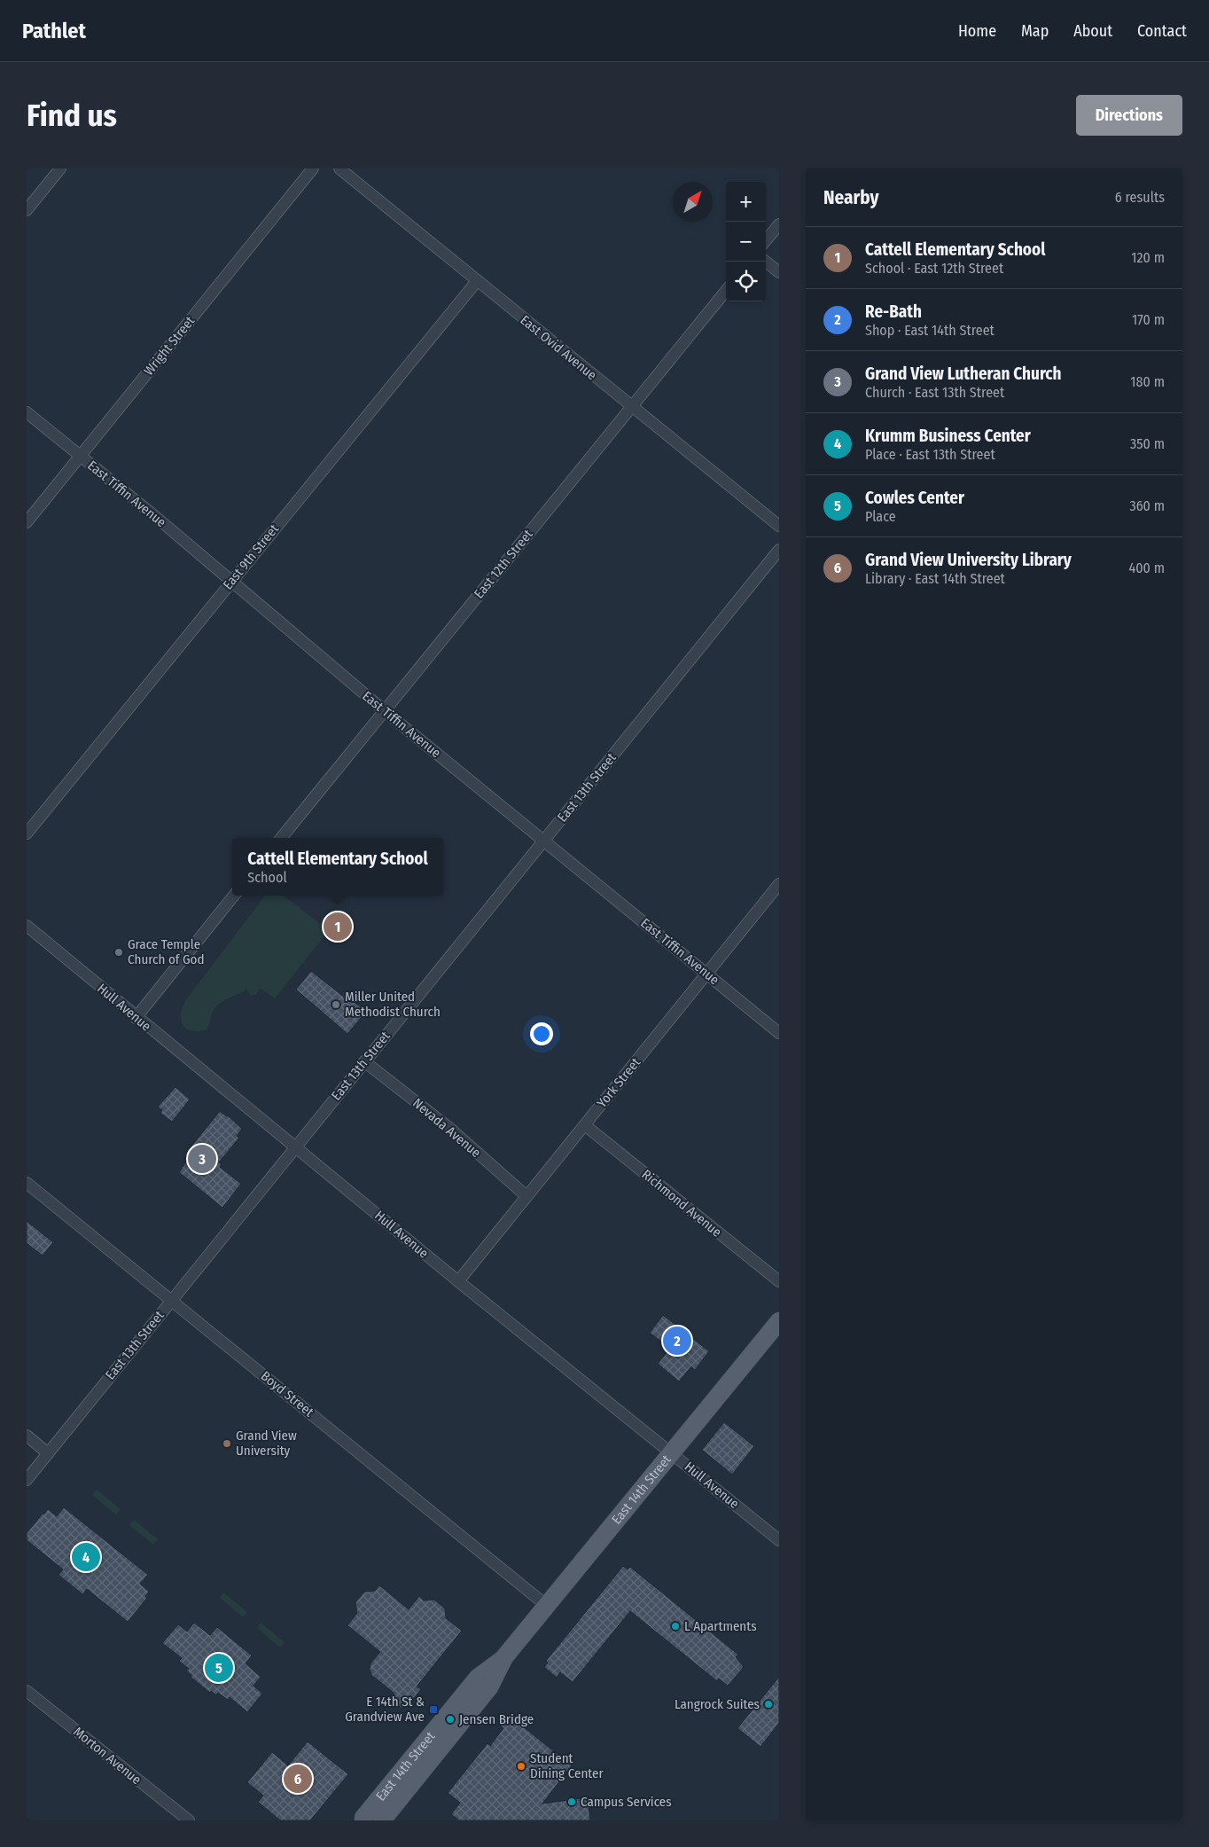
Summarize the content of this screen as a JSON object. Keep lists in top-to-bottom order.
{
  "streets": {
    "main road": ["East 14th Street"],
    "street": [
      "Wright Street",
      "East Ovid Avenue",
      "East Tiffin Avenue",
      "East 9th Street",
      "East 12th Street",
      "East 13th Street",
      "Hull Avenue",
      "York Street",
      "Nevada Avenue",
      "Richmond Avenue",
      "Boyd Street",
      "Morton Avenue"
    ]
  },
  "crossings": [
    ["Wright Street", "East Tiffin Avenue"],
    ["East Ovid Avenue", "East 9th Street"],
    ["East Ovid Avenue", "East 12th Street"],
    ["East Tiffin Avenue", "East 9th Street"],
    ["East Tiffin Avenue", "East 12th Street"],
    ["East Tiffin Avenue", "East 13th Street"],
    ["East Tiffin Avenue", "York Street"],
    ["East 13th Street", "Hull Avenue"],
    ["East 13th Street", "Nevada Avenue"],
    ["East 13th Street", "Boyd Street"],
    ["Hull Avenue", "York Street"],
    ["Hull Avenue", "East 14th Street"],
    ["York Street", "Nevada Avenue"],
    ["York Street", "Richmond Avenue"],
    ["Boyd Street", "East 14th Street"]
  ],
  "places": {
    "other": [
      "Grace Temple Church of God",
      "Miller United Methodist Church",
      "Grand View University",
      "L Apartments",
      "Langrock Suites",
      "Jensen Bridge",
      "Student Dining Center",
      "Campus Services"
    ],
    "transit": ["E 14th St & Grandview Ave"]
  },
  "north": "top right",
  "page": {
    "header": "Pathlet",
    "nav": [
      "Home",
      "Map",
      "About",
      "Contact"
    ],
    "buttons": "Directions",
    "title": "Find us",
    "heading": ["Nearby", "6 results"],
    "map_buttons": ["+", "−"],
    "list": [
      {
        "mark": "1",
        "name": "Cattell Elementary School",
        "note": "School · East 12th Street",
        "value": "120 m"
      },
      {
        "mark": "2",
        "name": "Re-Bath",
        "note": "Shop · East 14th Street",
        "value": "170 m"
      },
      {
        "mark": "3",
        "name": "Grand View Lutheran Church",
        "note": "Church · East 13th Street",
        "value": "180 m"
      },
      {
        "mark": "4",
        "name": "Krumm Business Center",
        "note": "Place · East 13th Street",
        "value": "350 m"
      },
      {
        "mark": "5",
        "name": "Cowles Center",
        "note": "Place",
        "value": "360 m"
      },
      {
        "mark": "6",
        "name": "Grand View University Library",
        "note": "Library · East 14th Street",
        "value": "400 m"
      }
    ],
    "popup": ["Cattell Elementary School", "School"],
    "pins": [
      "1",
      "3",
      "2",
      "4",
      "5",
      "6"
    ]
  }
}
